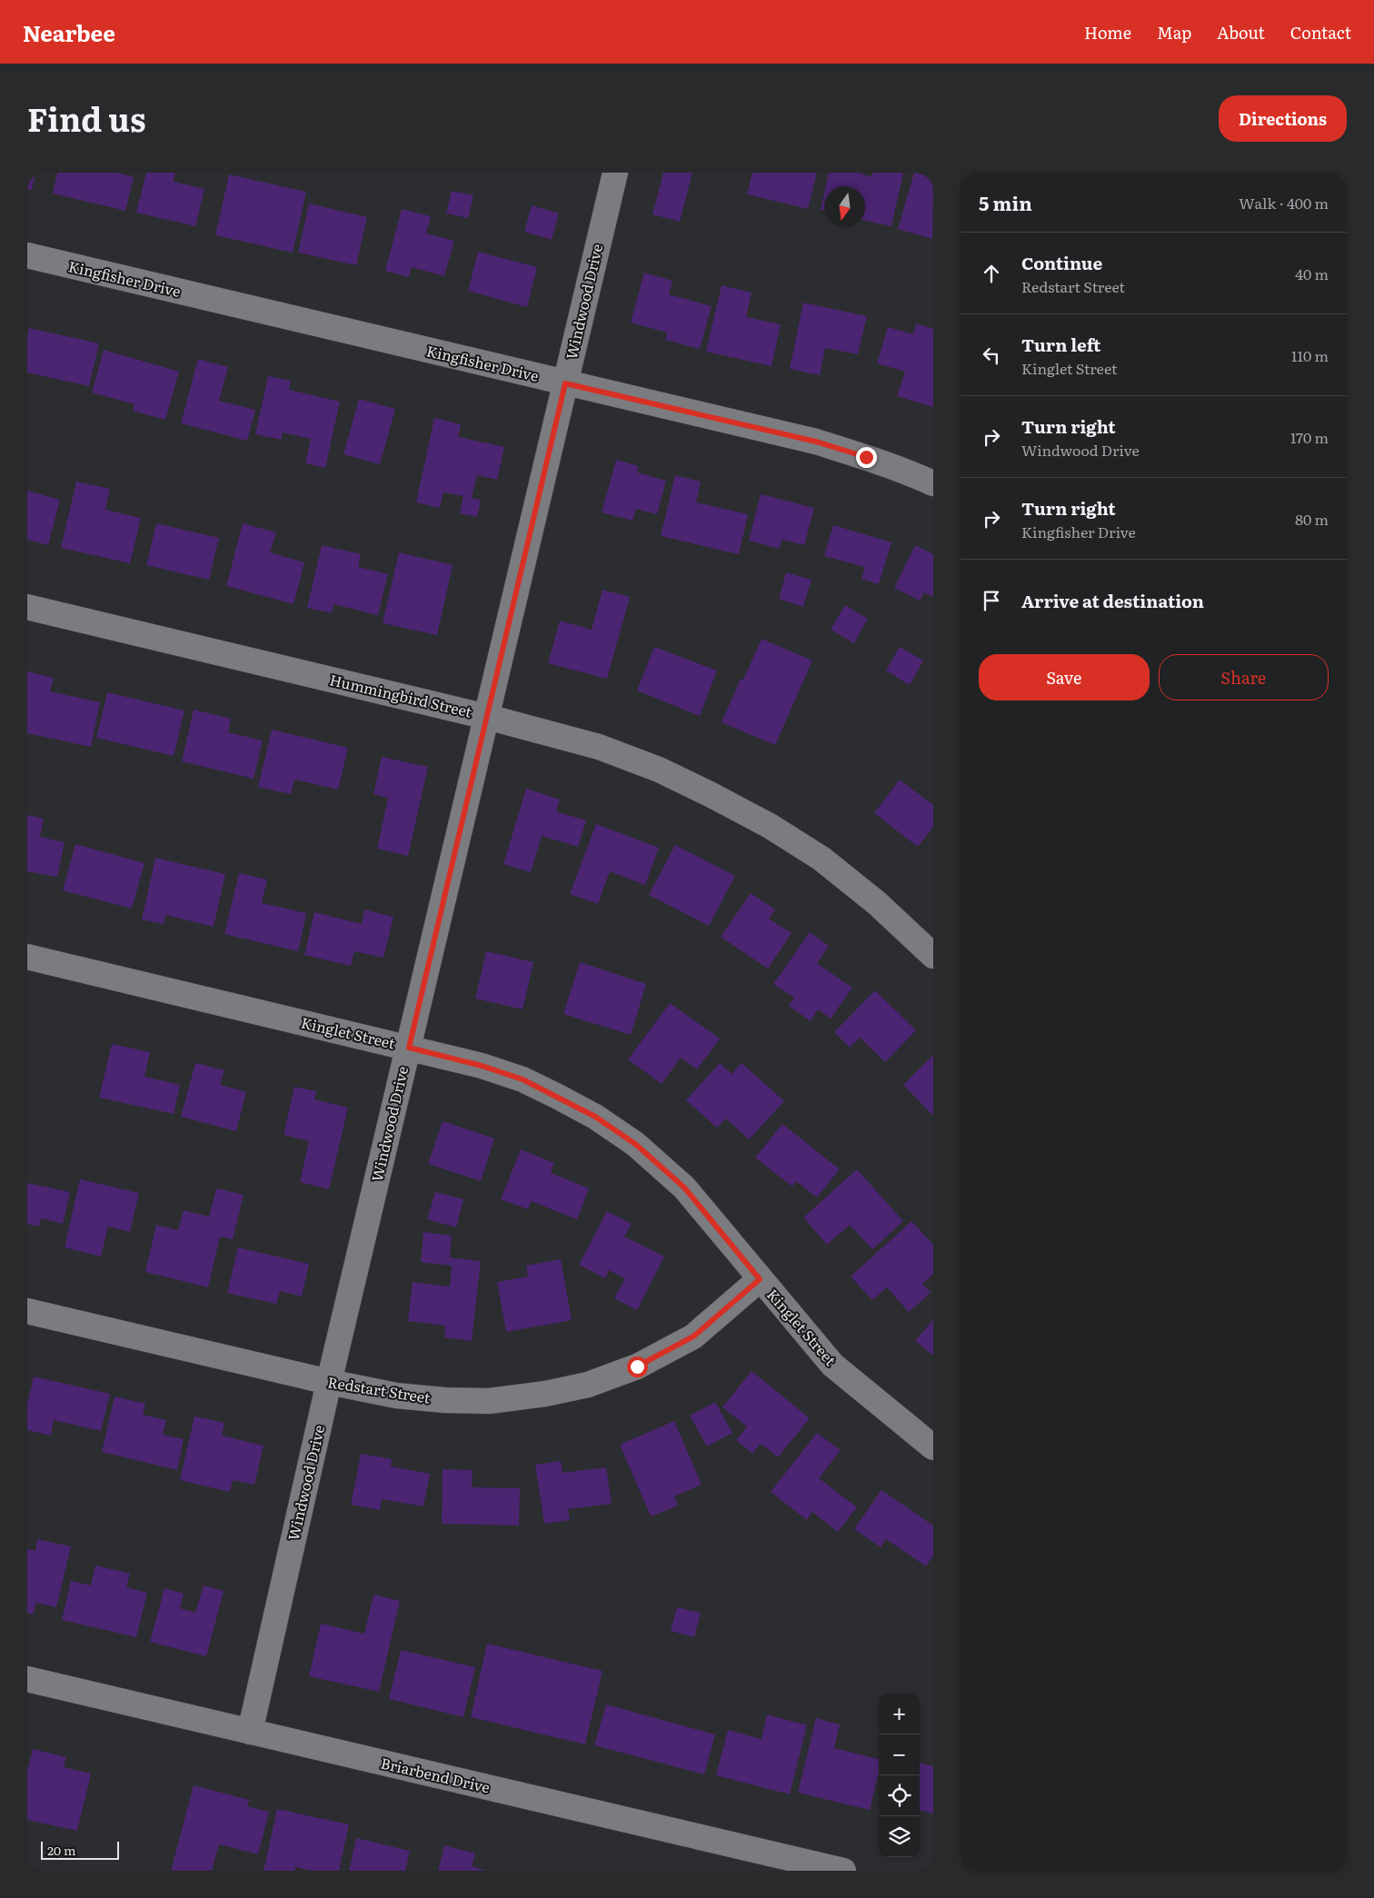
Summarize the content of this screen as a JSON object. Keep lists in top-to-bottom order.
{
  "streets": {
    "street": [
      "Kingfisher Drive",
      "Windwood Drive",
      "Hummingbird Street",
      "Kinglet Street",
      "Redstart Street",
      "Briarbend Drive"
    ]
  },
  "crossings": [
    ["Kingfisher Drive", "Windwood Drive"],
    ["Windwood Drive", "Hummingbird Street"],
    ["Windwood Drive", "Kinglet Street"],
    ["Windwood Drive", "Redstart Street"],
    ["Windwood Drive", "Briarbend Drive"],
    ["Kinglet Street", "Redstart Street"]
  ],
  "scale_bar": "20 m",
  "north": "bottom",
  "page": {
    "header": "Nearbee",
    "nav": [
      "Home",
      "Map",
      "About",
      "Contact"
    ],
    "title": "Find us",
    "buttons": [
      "Directions",
      ["Save", "Share"]
    ],
    "heading": ["5 min", "Walk · 400 m"],
    "list": [
      ["Continue", "Redstart Street", "40 m"],
      ["Turn left", "Kinglet Street", "110 m"],
      ["Turn right", "Windwood Drive", "170 m"],
      ["Turn right", "Kingfisher Drive", "80 m"],
      "Arrive at destination"
    ],
    "map_buttons": ["+", "−"],
    "scale": "20 m"
  }
}
